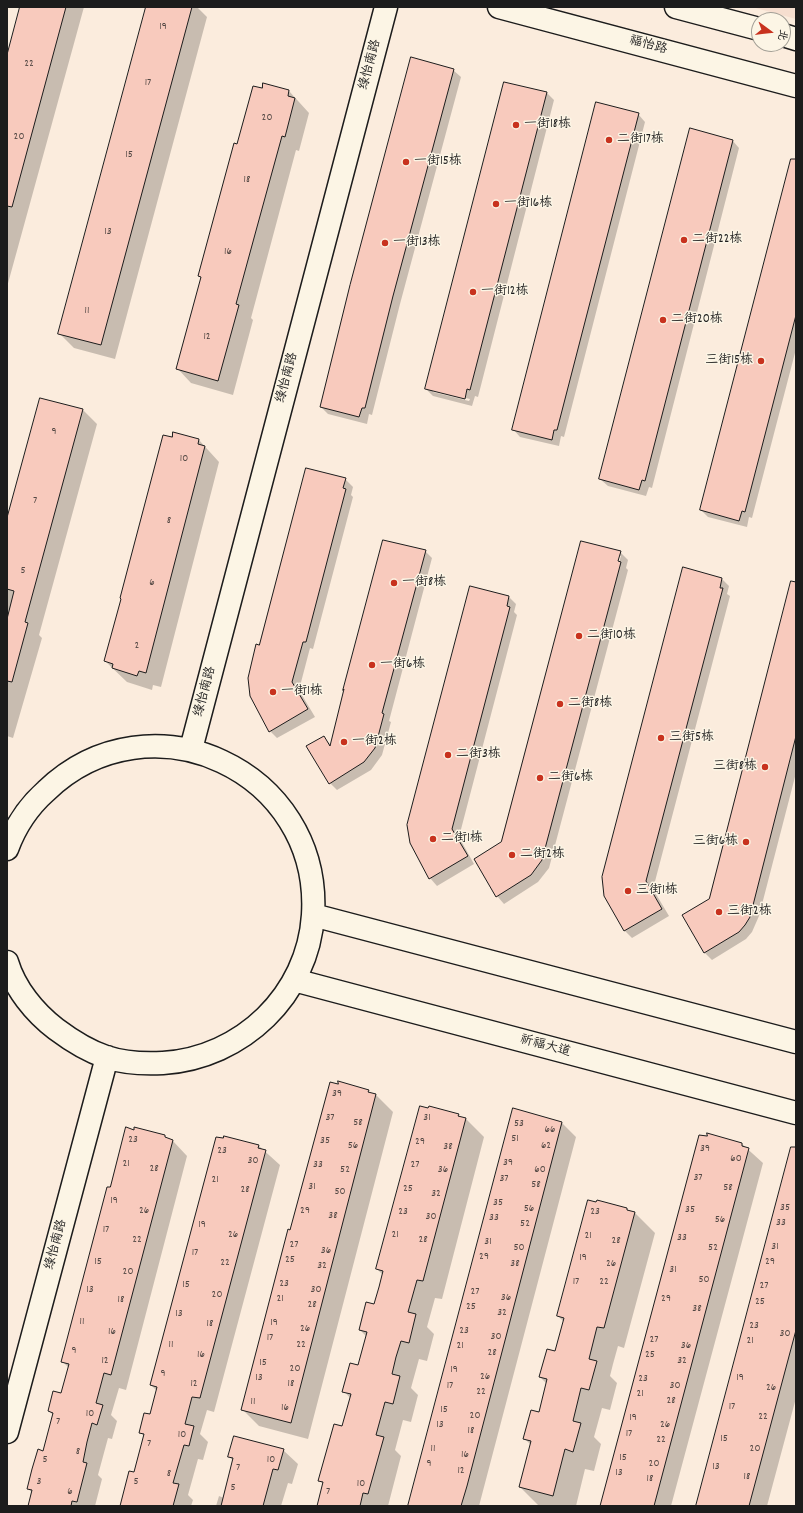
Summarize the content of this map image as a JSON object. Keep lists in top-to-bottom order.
{
  "streets": {
    "street": ["福怡路", "绿怡南路", "祈福大道"]
  },
  "places": [
    "一街18栋",
    "二街17栋",
    "一街15栋",
    "一街16栋",
    "二街22栋",
    "一街13栋",
    "一街12栋",
    "二街20栋",
    "三街15栋",
    "一街8栋",
    "二街10栋",
    "一街6栋",
    "一街1栋",
    "二街8栋",
    "三街5栋",
    "一街2栋",
    "二街3栋",
    "三街8栋",
    "二街6栋",
    "二街1栋",
    "三街6栋",
    "二街2栋",
    "三街1栋",
    "三街2栋"
  ],
  "house_numbers": [
    "19",
    "22",
    "17",
    "20",
    "20",
    "15",
    "18",
    "13",
    "16",
    "11",
    "12",
    "9",
    "10",
    "7",
    "8",
    "5",
    "6",
    "2",
    "39",
    "37",
    "31",
    "58",
    "53",
    "66",
    "51",
    "23",
    "35",
    "29",
    "56",
    "62",
    "38",
    "39",
    "23",
    "60",
    "30",
    "39",
    "21",
    "33",
    "27",
    "28",
    "52",
    "36",
    "60",
    "37",
    "37",
    "21",
    "58",
    "31",
    "58",
    "25",
    "28",
    "50",
    "32",
    "19",
    "35",
    "35",
    "56",
    "35",
    "26",
    "29",
    "23",
    "23",
    "38",
    "30",
    "33",
    "56",
    "33",
    "52",
    "19",
    "17",
    "26",
    "21",
    "21",
    "33",
    "22",
    "28",
    "28",
    "31",
    "27",
    "31",
    "50",
    "52",
    "36",
    "17",
    "29",
    "19",
    "25",
    "15",
    "29",
    "22",
    "38",
    "26",
    "32",
    "31",
    "20",
    "50",
    "17",
    "22",
    "23",
    "15",
    "27",
    "13",
    "30",
    "27",
    "20",
    "36",
    "21",
    "29",
    "18",
    "25",
    "28",
    "25",
    "38",
    "32",
    "13",
    "11",
    "19",
    "18",
    "23",
    "26",
    "23",
    "16",
    "30",
    "30",
    "17",
    "27",
    "21",
    "11",
    "22",
    "21",
    "36",
    "9",
    "28",
    "16",
    "25",
    "12",
    "32",
    "15",
    "20",
    "19",
    "9",
    "26",
    "13",
    "19",
    "23",
    "12",
    "18",
    "17",
    "30",
    "26",
    "22",
    "21",
    "28",
    "11",
    "17",
    "16",
    "15",
    "10",
    "20",
    "22",
    "19",
    "7",
    "13",
    "26",
    "18",
    "17",
    "10",
    "15",
    "22",
    "7",
    "11",
    "20",
    "8",
    "16",
    "15",
    "5",
    "10",
    "9",
    "20",
    "13",
    "7",
    "12",
    "13",
    "8",
    "18",
    "18",
    "3",
    "5",
    "10",
    "5",
    "6",
    "7"
  ],
  "north": "right"
}
